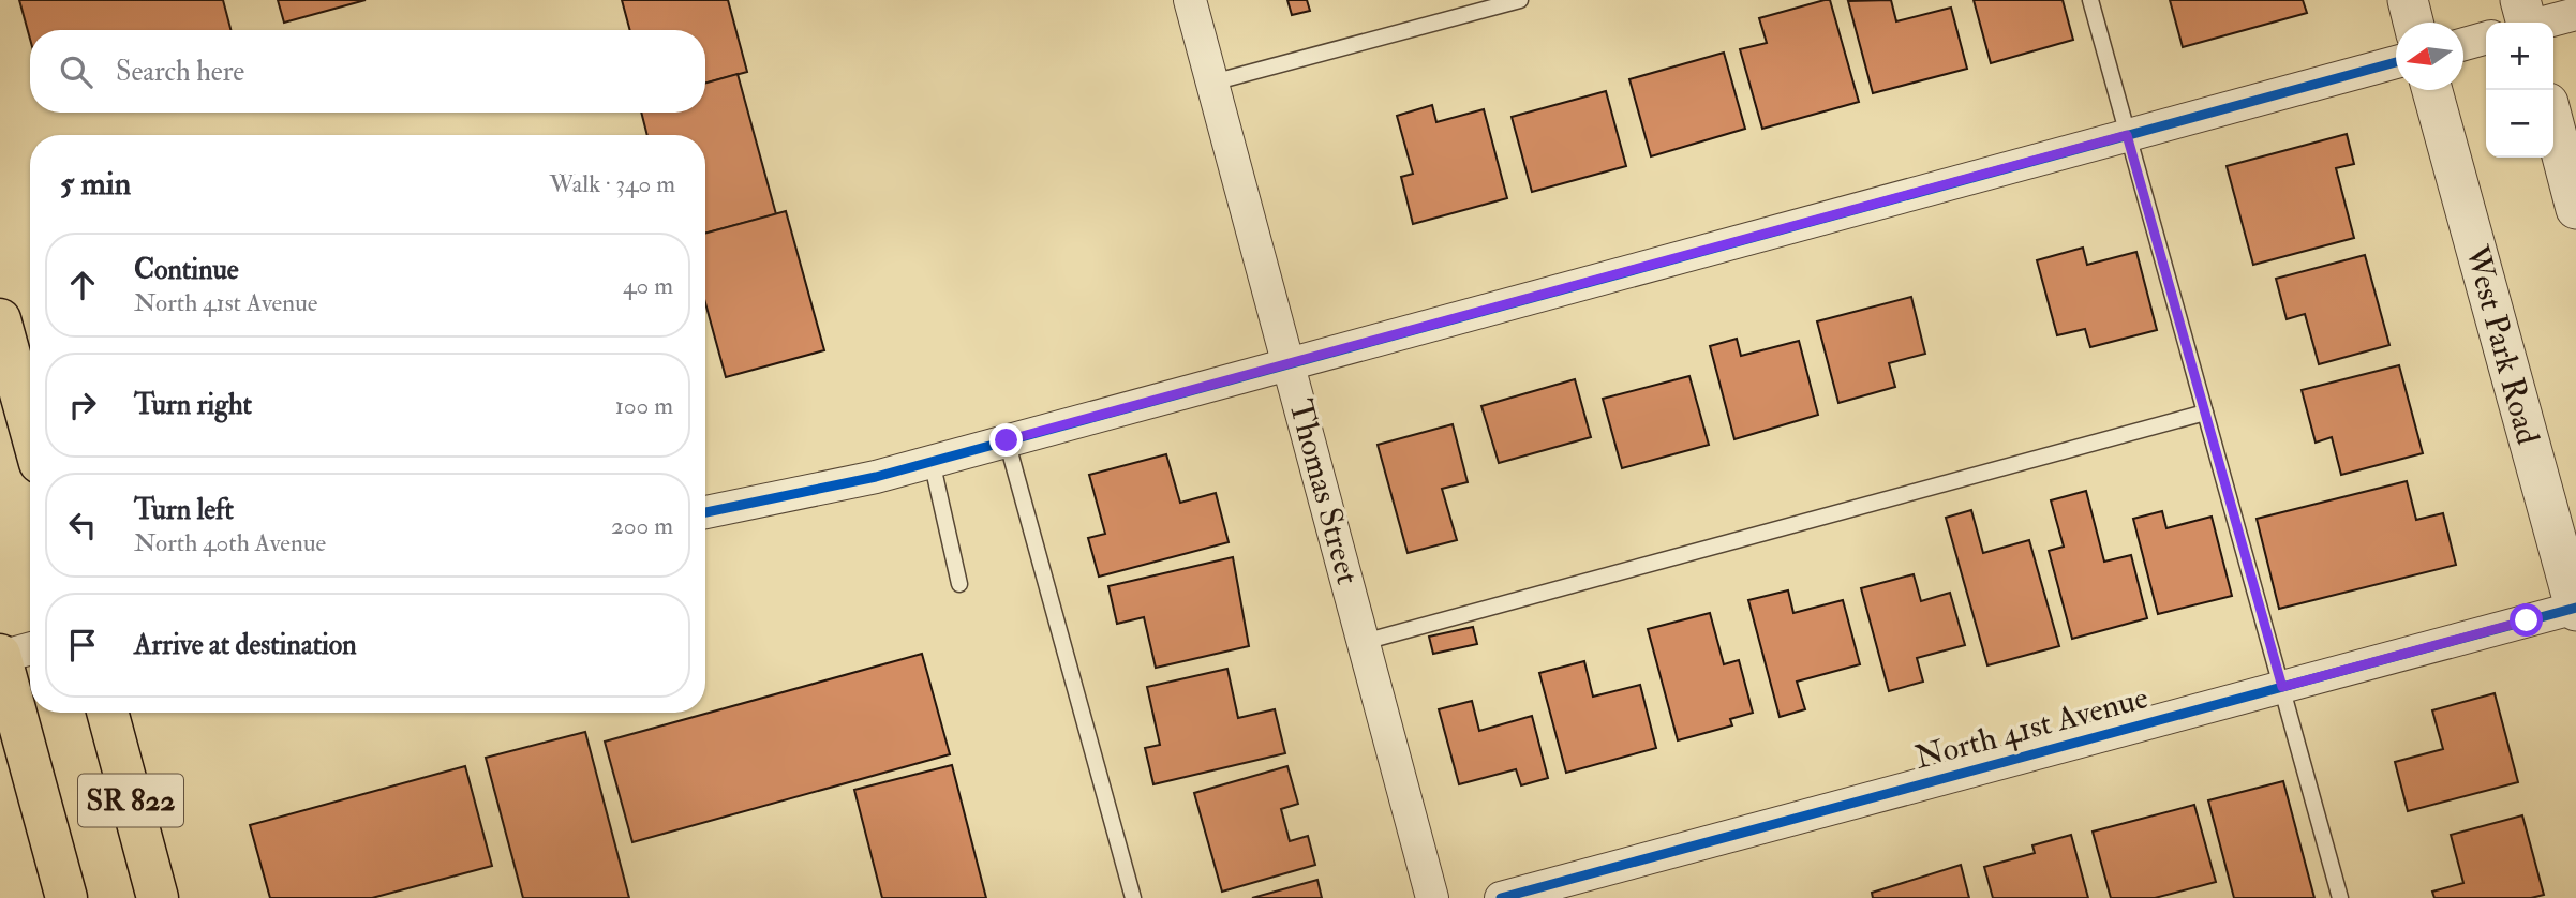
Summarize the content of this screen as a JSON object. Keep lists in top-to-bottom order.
{
  "streets": {
    "main road": ["SR 822"],
    "street": ["West Park Road", "Thomas Street", "North 41st Avenue"]
  },
  "crossings": [
    ["West Park Road", "North 41st Avenue"]
  ],
  "north": "left",
  "page": {
    "map_buttons": ["+", "−"],
    "search": "Search here",
    "heading": ["5 min", "Walk · 340 m"],
    "list": [
      ["Continue", "North 41st Avenue", "40 m"],
      ["Turn right", "100 m"],
      ["Turn left", "North 40th Avenue", "200 m"],
      "Arrive at destination"
    ]
  }
}
